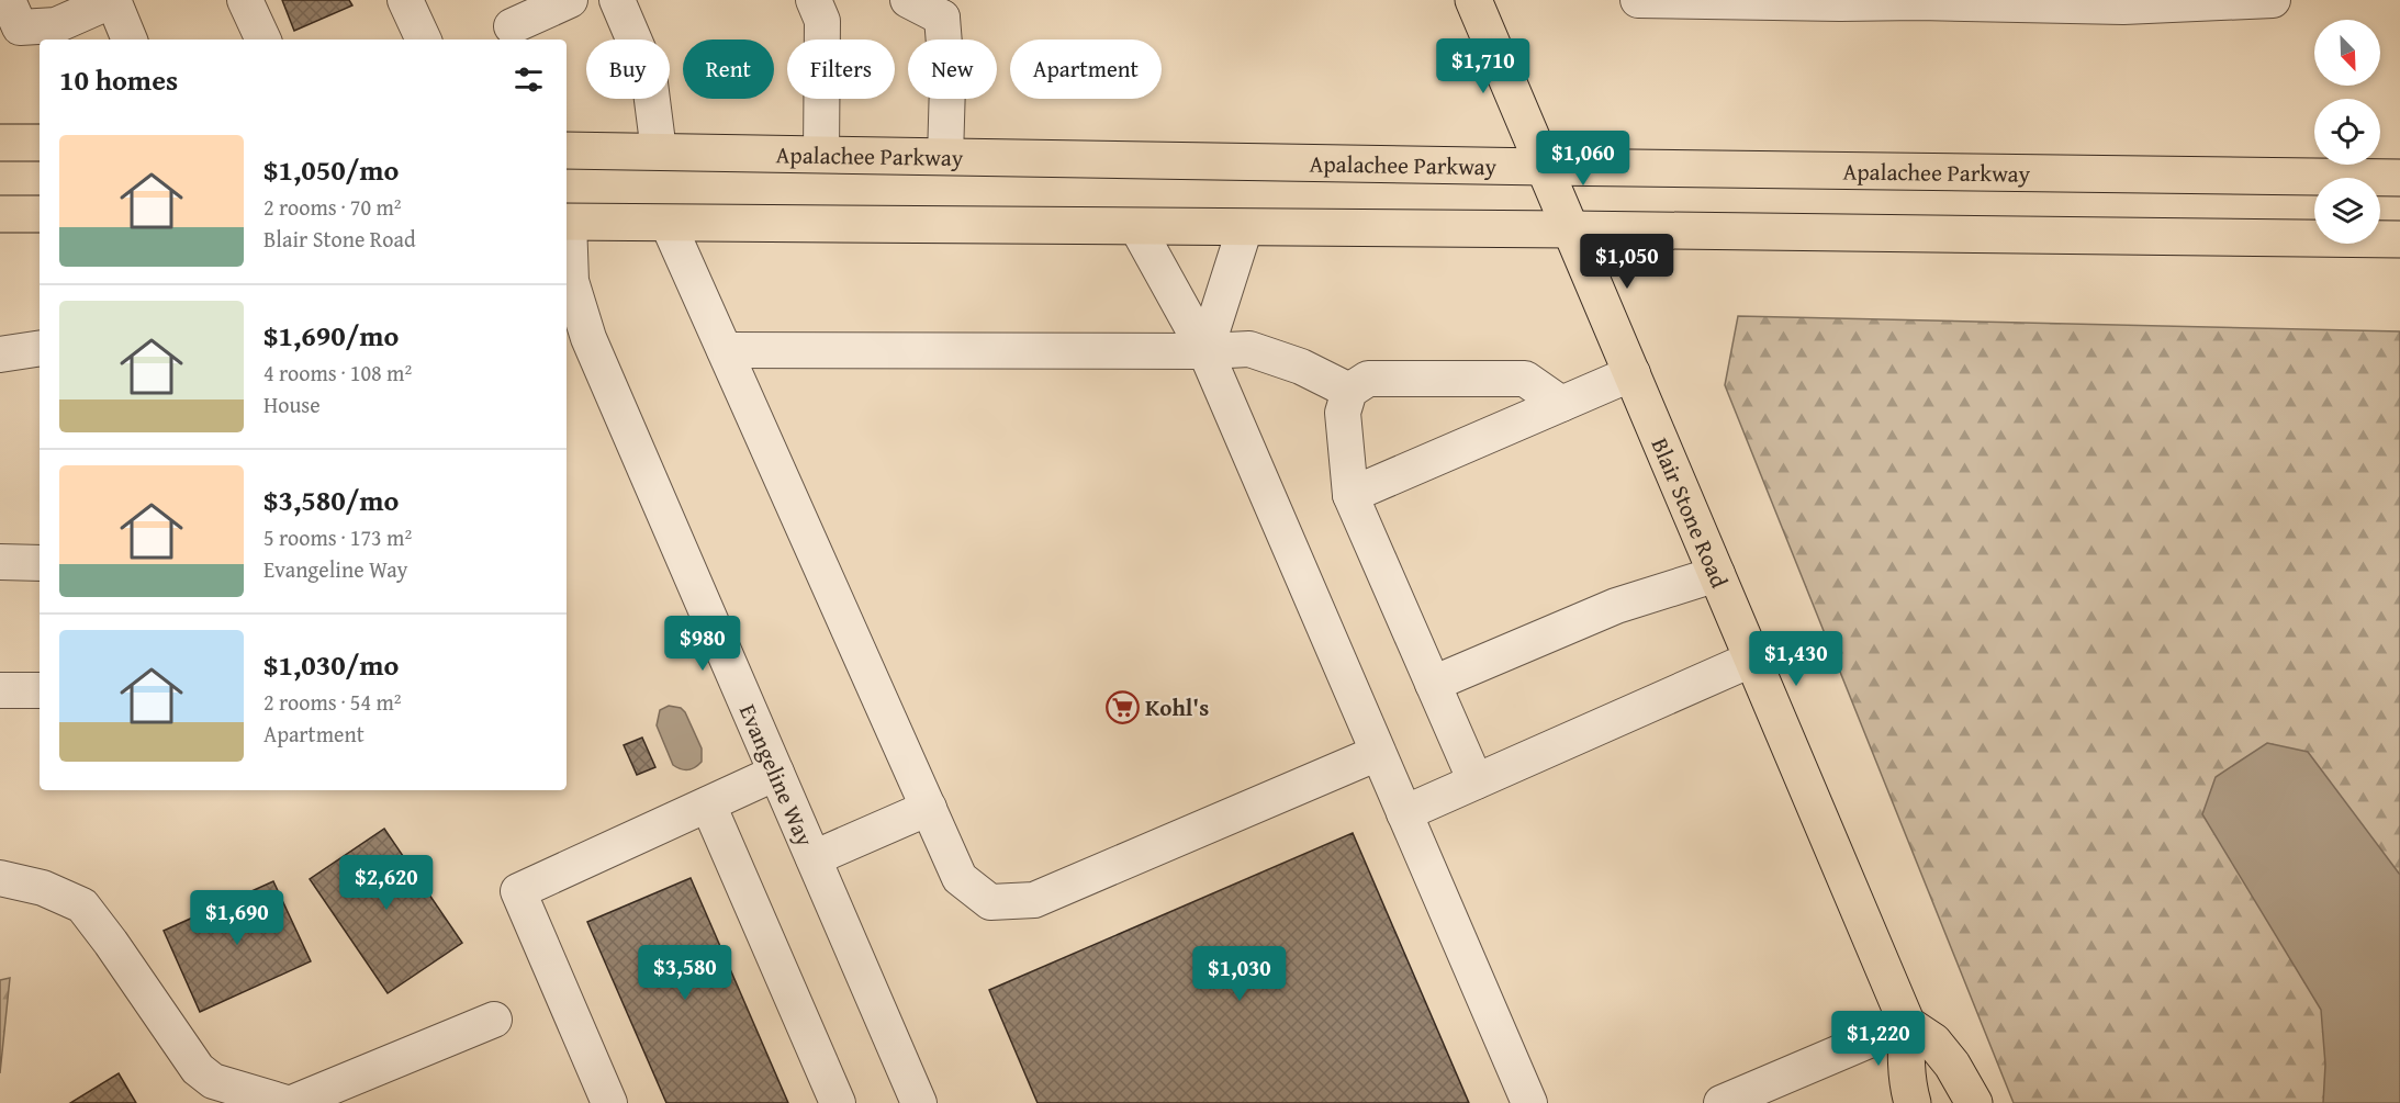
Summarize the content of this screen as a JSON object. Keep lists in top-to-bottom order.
{
  "streets": {
    "main road": ["Apalachee Parkway", "Blair Stone Road"],
    "street": ["Evangeline Way"]
  },
  "crossings": [
    ["Apalachee Parkway", "Blair Stone Road"]
  ],
  "places": {
    "supermarket": ["Kohl's"]
  },
  "north": "bottom right",
  "page": {
    "price": [
      "$1,710",
      "$1,060",
      "$1,050",
      "$980",
      "$1,430",
      "$2,620",
      "$1,690",
      "$3,580",
      "$1,030",
      "$1,220"
    ],
    "chip": [
      "Buy",
      "Rent",
      "Filters",
      "New",
      "Apartment"
    ],
    "heading": "10 homes",
    "list": [
      {
        "name": "$1,050/mo",
        "note": "2 rooms · 70 m² · Blair Stone Road"
      },
      {
        "name": "$1,690/mo",
        "note": "4 rooms · 108 m² · House"
      },
      {
        "name": "$3,580/mo",
        "note": "5 rooms · 173 m² · Evangeline Way"
      },
      {
        "name": "$1,030/mo",
        "note": "2 rooms · 54 m² · Apartment"
      }
    ]
  }
}
